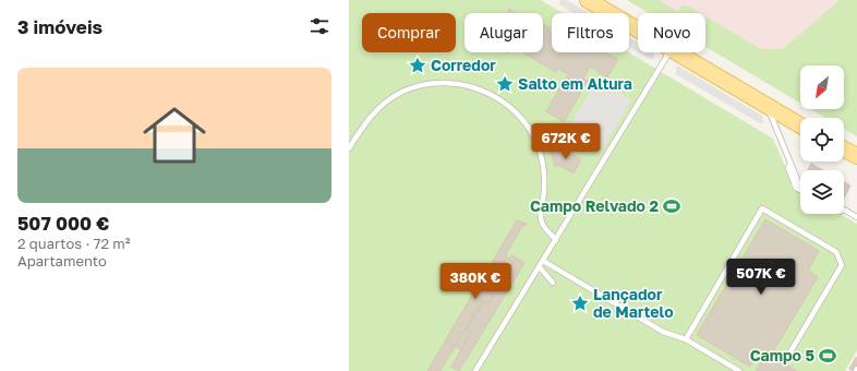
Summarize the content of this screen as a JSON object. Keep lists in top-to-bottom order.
{
  "places": {
    "place": ["Corredor", "Salto em Altura", "Lançador de Martelo"],
    "sports": ["Campo Relvado 2", "Campo 5"]
  },
  "north": "bottom left",
  "page": {
    "heading": "3 imóveis",
    "chip": [
      "Comprar",
      "Alugar",
      "Filtros",
      "Novo"
    ],
    "list": [
      {
        "name": "507 000 €",
        "note": "2 quartos · 72 m² · Apartamento"
      }
    ],
    "price": ["672K €", "507K €", "380K €"]
  }
}
